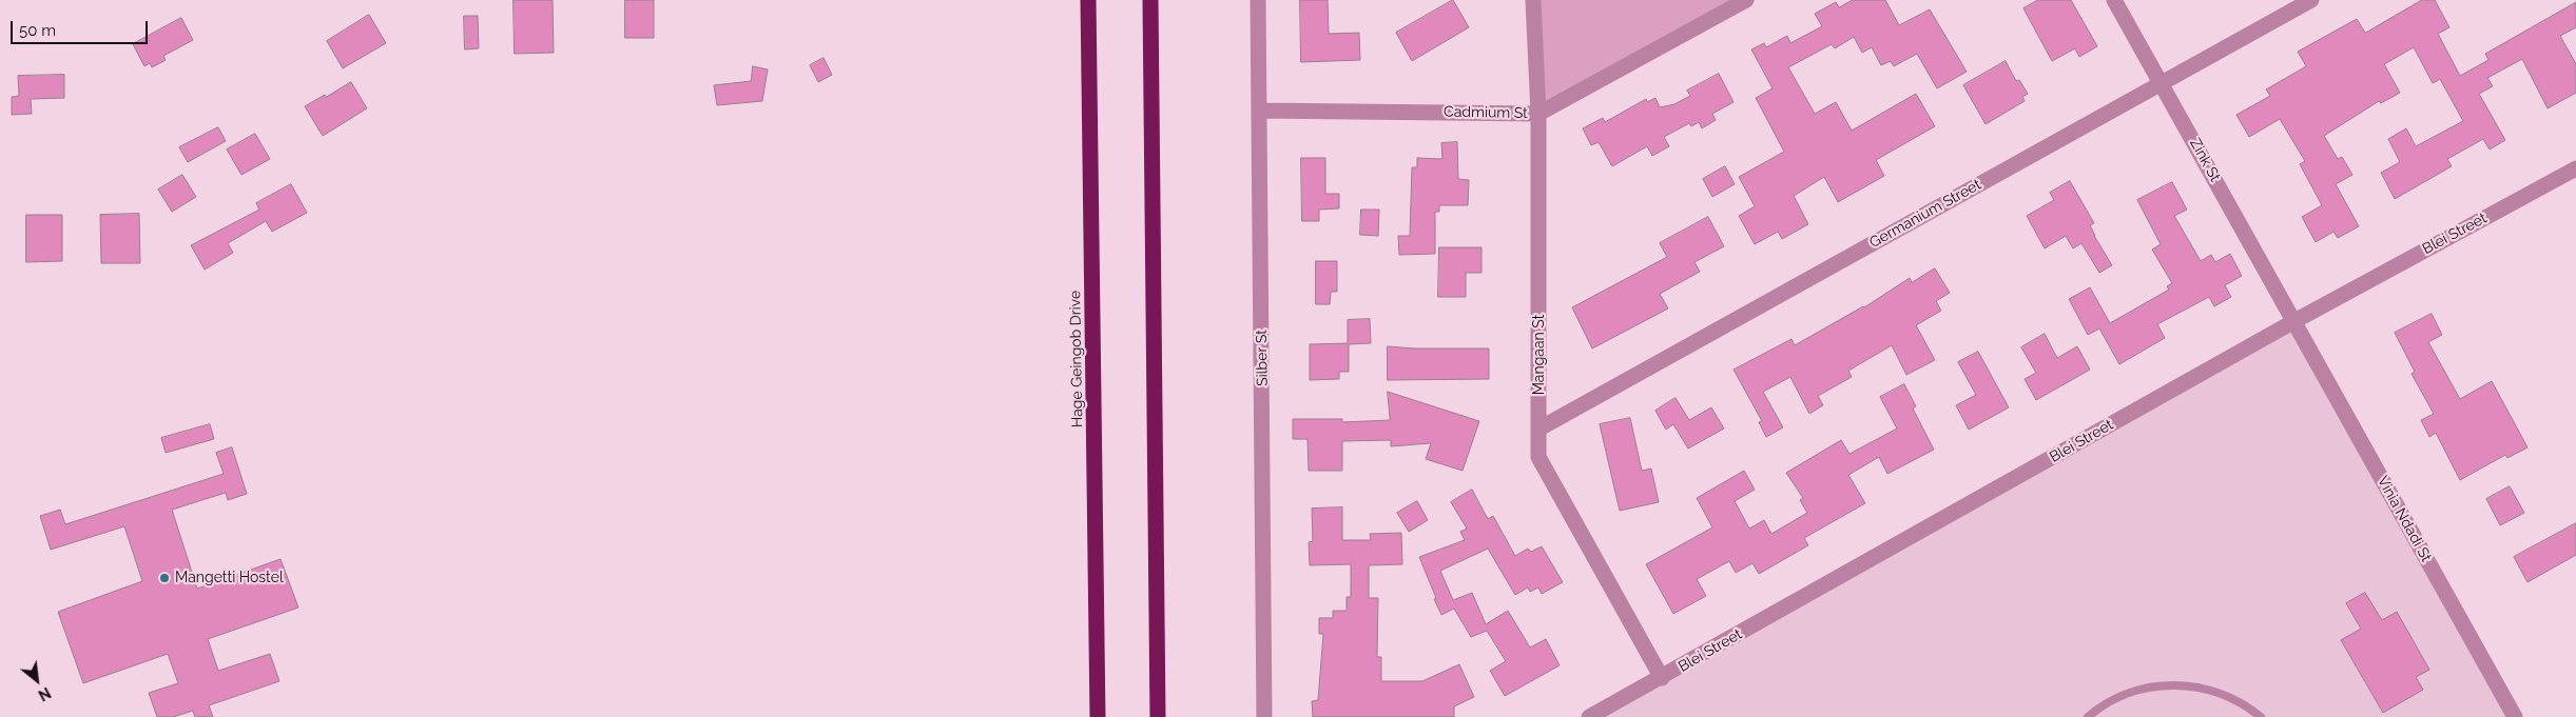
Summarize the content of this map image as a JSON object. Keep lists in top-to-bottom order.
{
  "streets": {
    "highway": ["Hage Geingob Drive"],
    "street": [
      "Cadmium St",
      "Zink St",
      "Germanium Street",
      "Blei Street",
      "Mangaan St",
      "Silber St",
      "Vinia Ndadi St"
    ]
  },
  "crossings": [
    ["Cadmium St", "Mangaan St"],
    ["Cadmium St", "Silber St"],
    ["Zink St", "Germanium Street"],
    ["Zink St", "Blei Street"],
    ["Zink St", "Vinia Ndadi St"],
    ["Germanium Street", "Mangaan St"],
    ["Blei Street", "Mangaan St"],
    ["Blei Street", "Vinia Ndadi St"]
  ],
  "places": ["Mangetti Hostel"],
  "scale_bar": "50 m",
  "north": "bottom right"
}
